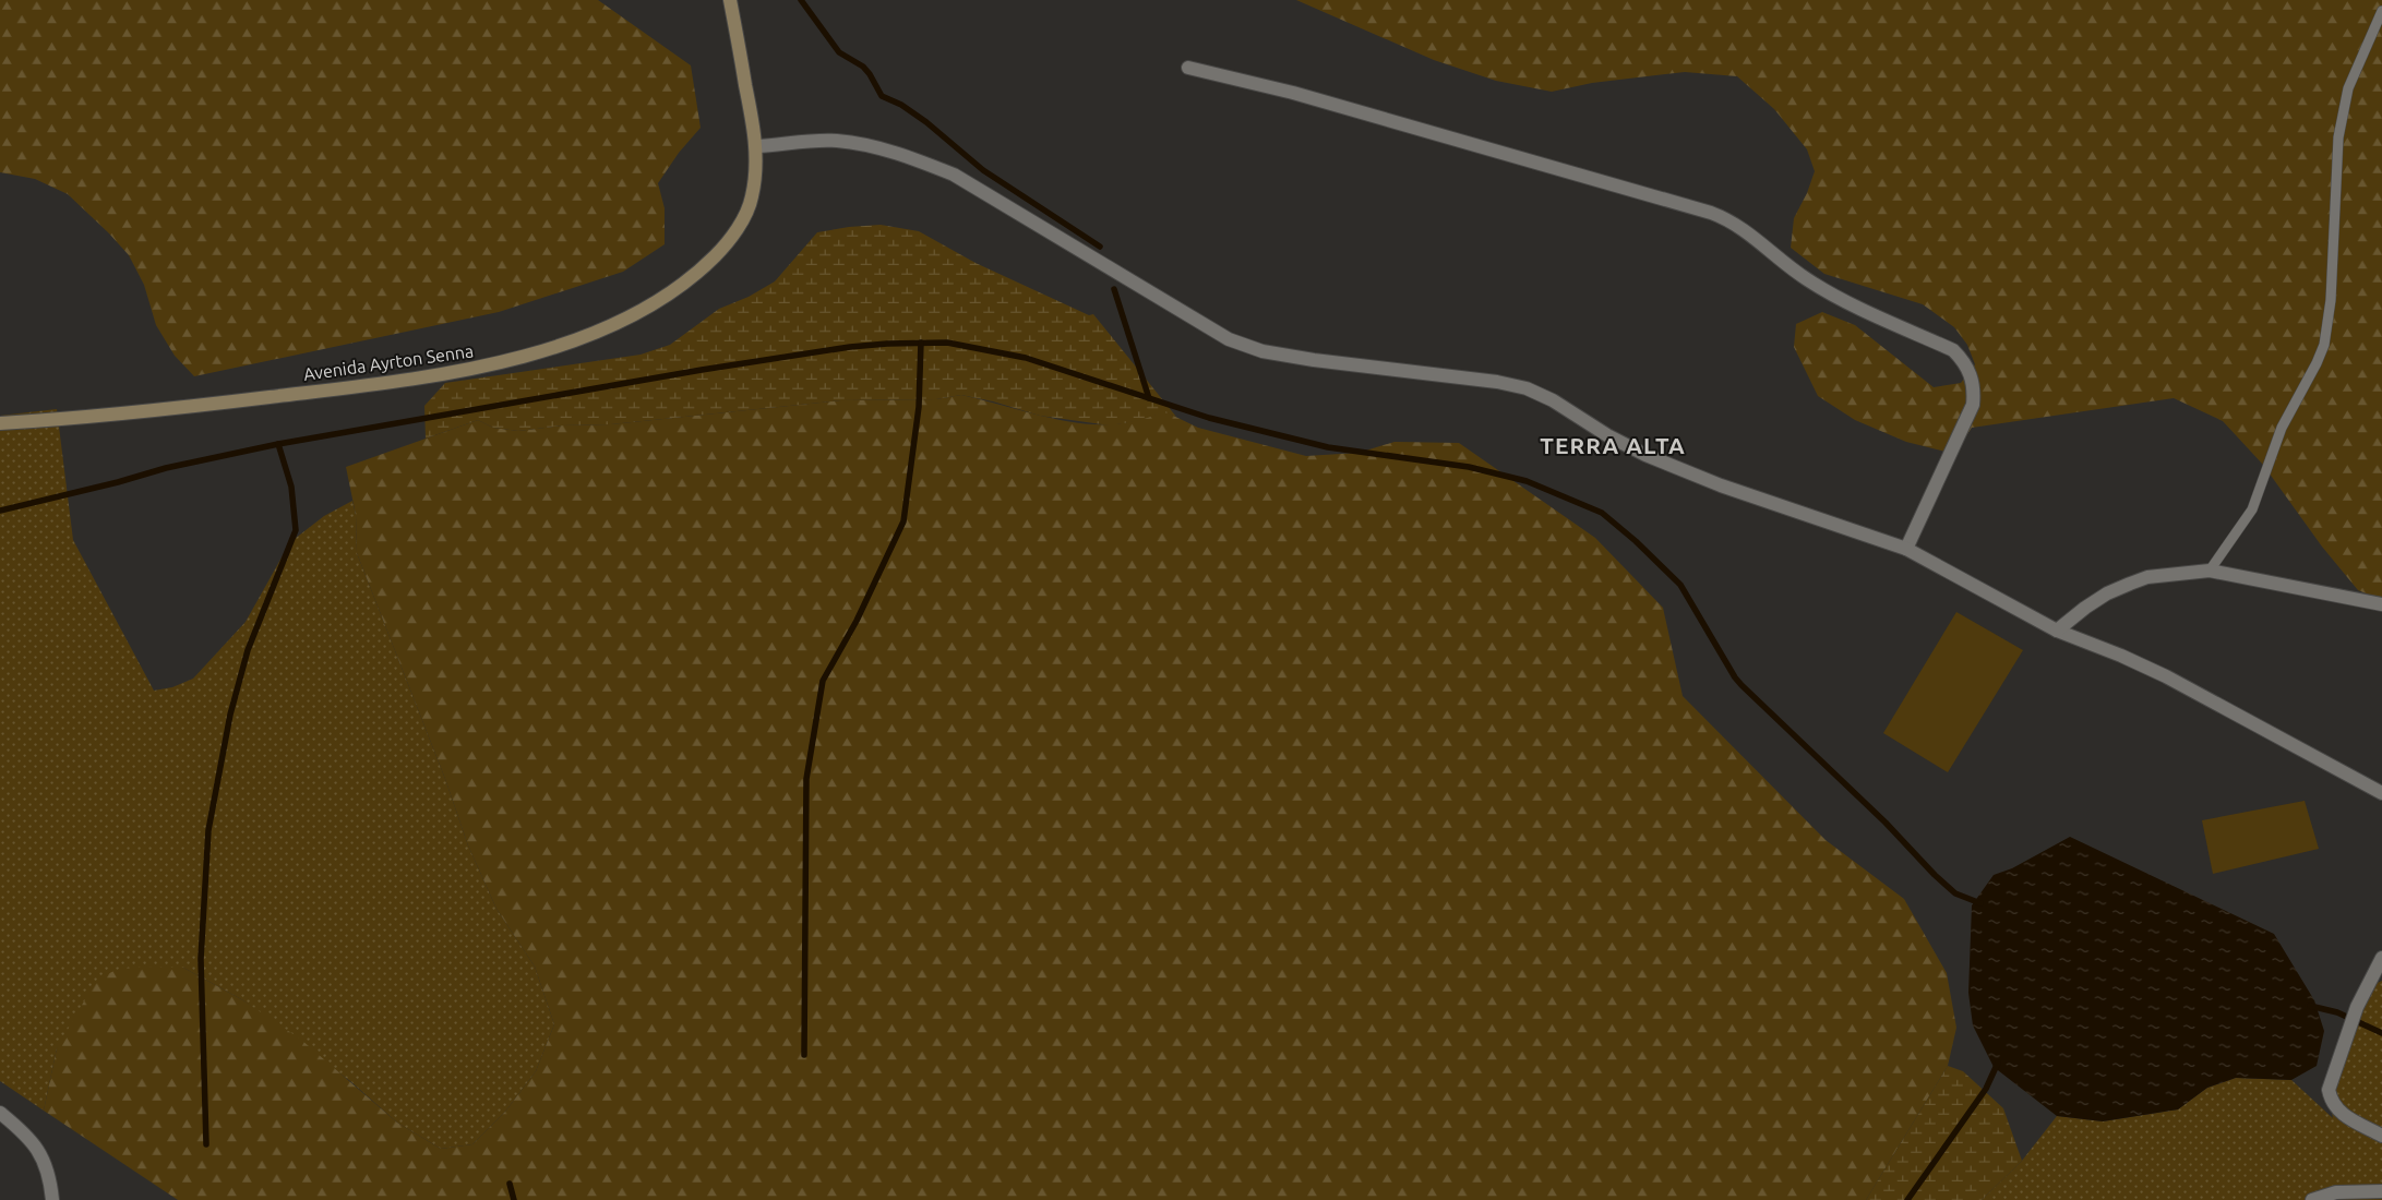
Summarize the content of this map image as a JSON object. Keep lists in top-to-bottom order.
{
  "streets": {
    "street": ["Avenida Ayrton Senna"]
  },
  "districts": ["TERRA ALTA"]
}
